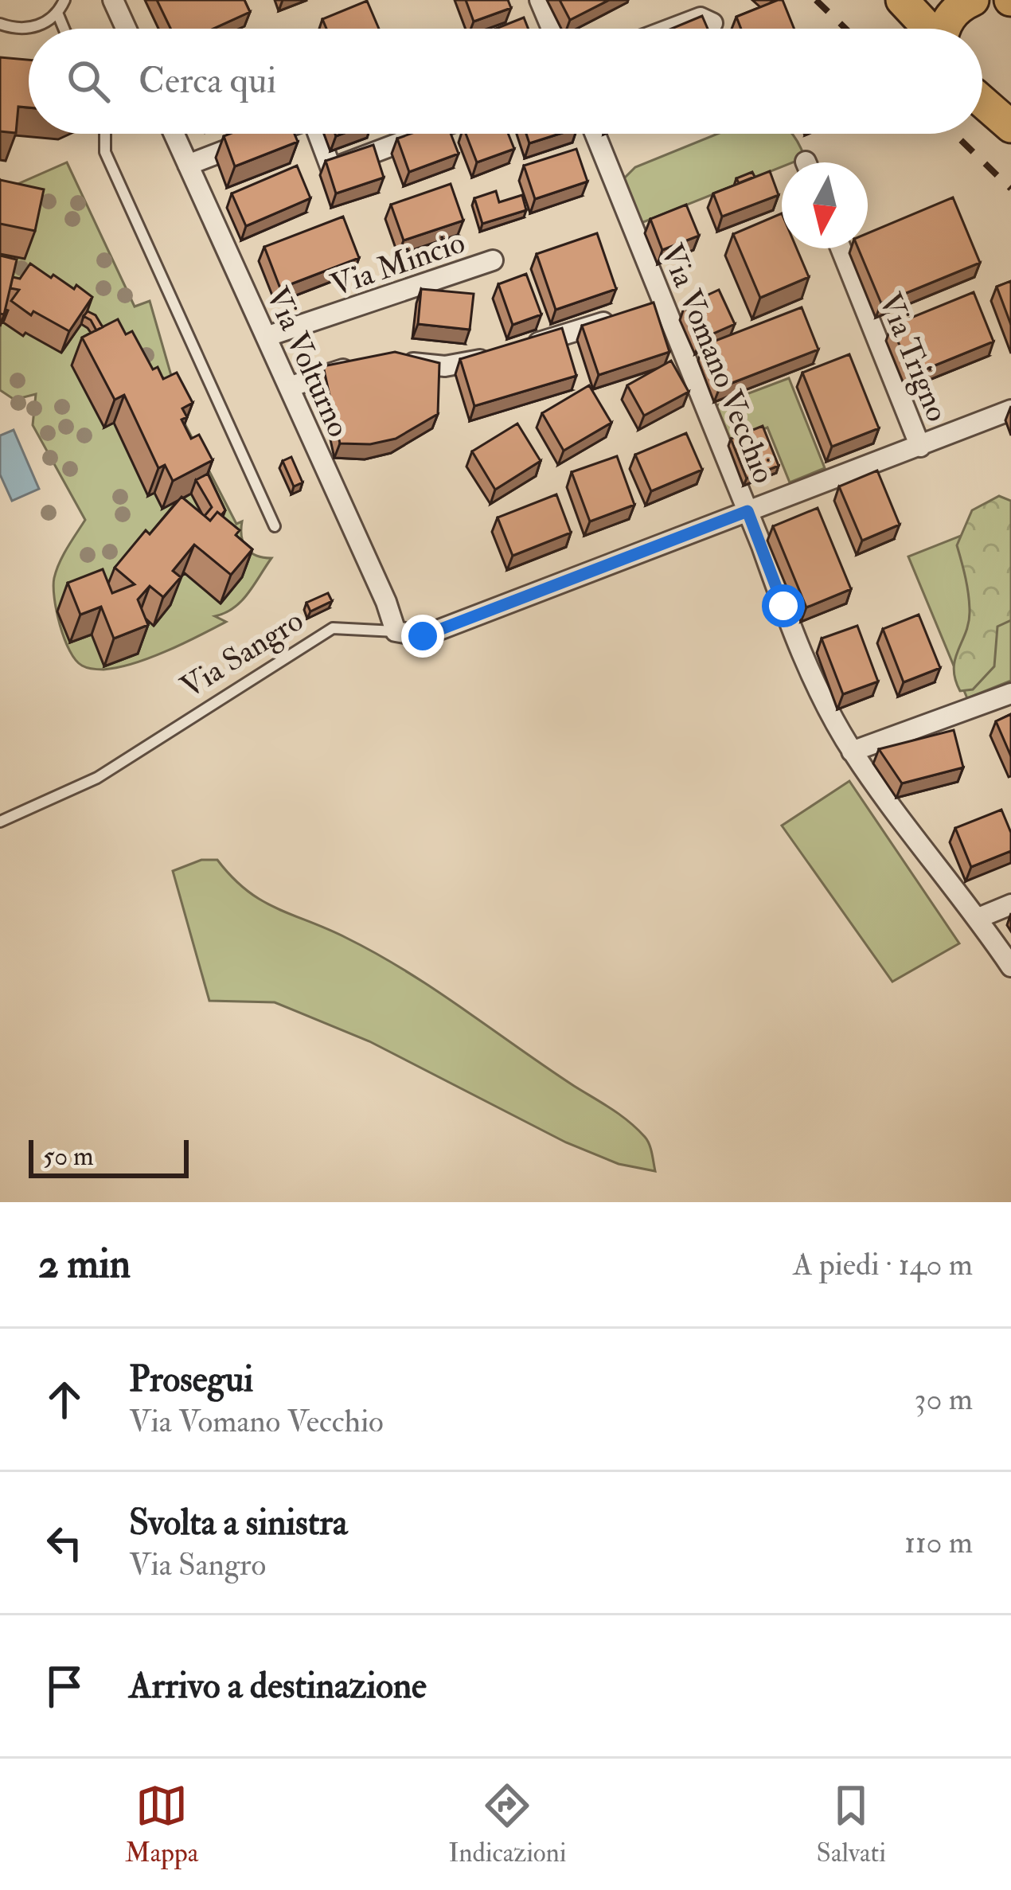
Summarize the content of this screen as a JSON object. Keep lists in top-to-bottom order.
{
  "streets": {
    "street": [
      "Via Mincio",
      "Via Trigno",
      "Via Volturno",
      "Via Vomano Vecchio",
      "Via Sangro"
    ]
  },
  "crossings": [
    ["Via Mincio", "Via Volturno"],
    ["Via Trigno", "Via Sangro"],
    ["Via Volturno", "Via Sangro"],
    ["Via Vomano Vecchio", "Via Sangro"]
  ],
  "scale_bar": "50 m",
  "north": "bottom",
  "page": {
    "search": "Cerca qui",
    "scale": "50 m",
    "heading": ["2 min", "A piedi · 140 m"],
    "list": [
      ["Prosegui", "Via Vomano Vecchio", "30 m"],
      ["Svolta a sinistra", "Via Sangro", "110 m"],
      "Arrivo a destinazione"
    ],
    "nav": ["Mappa", "Indicazioni", "Salvati"]
  }
}
